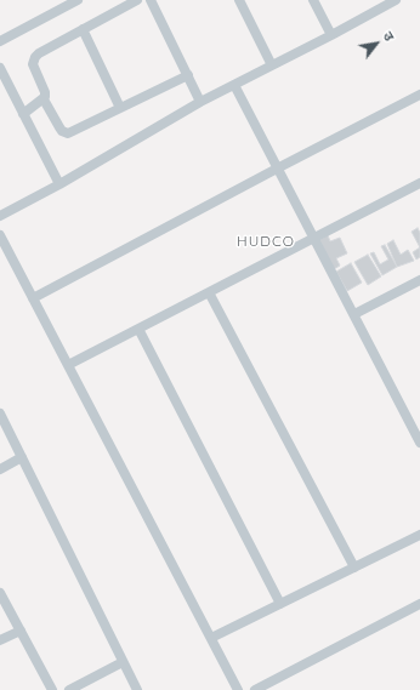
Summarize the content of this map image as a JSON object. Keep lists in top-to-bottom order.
{
  "districts": ["HUDCO"],
  "north": "top right"
}
